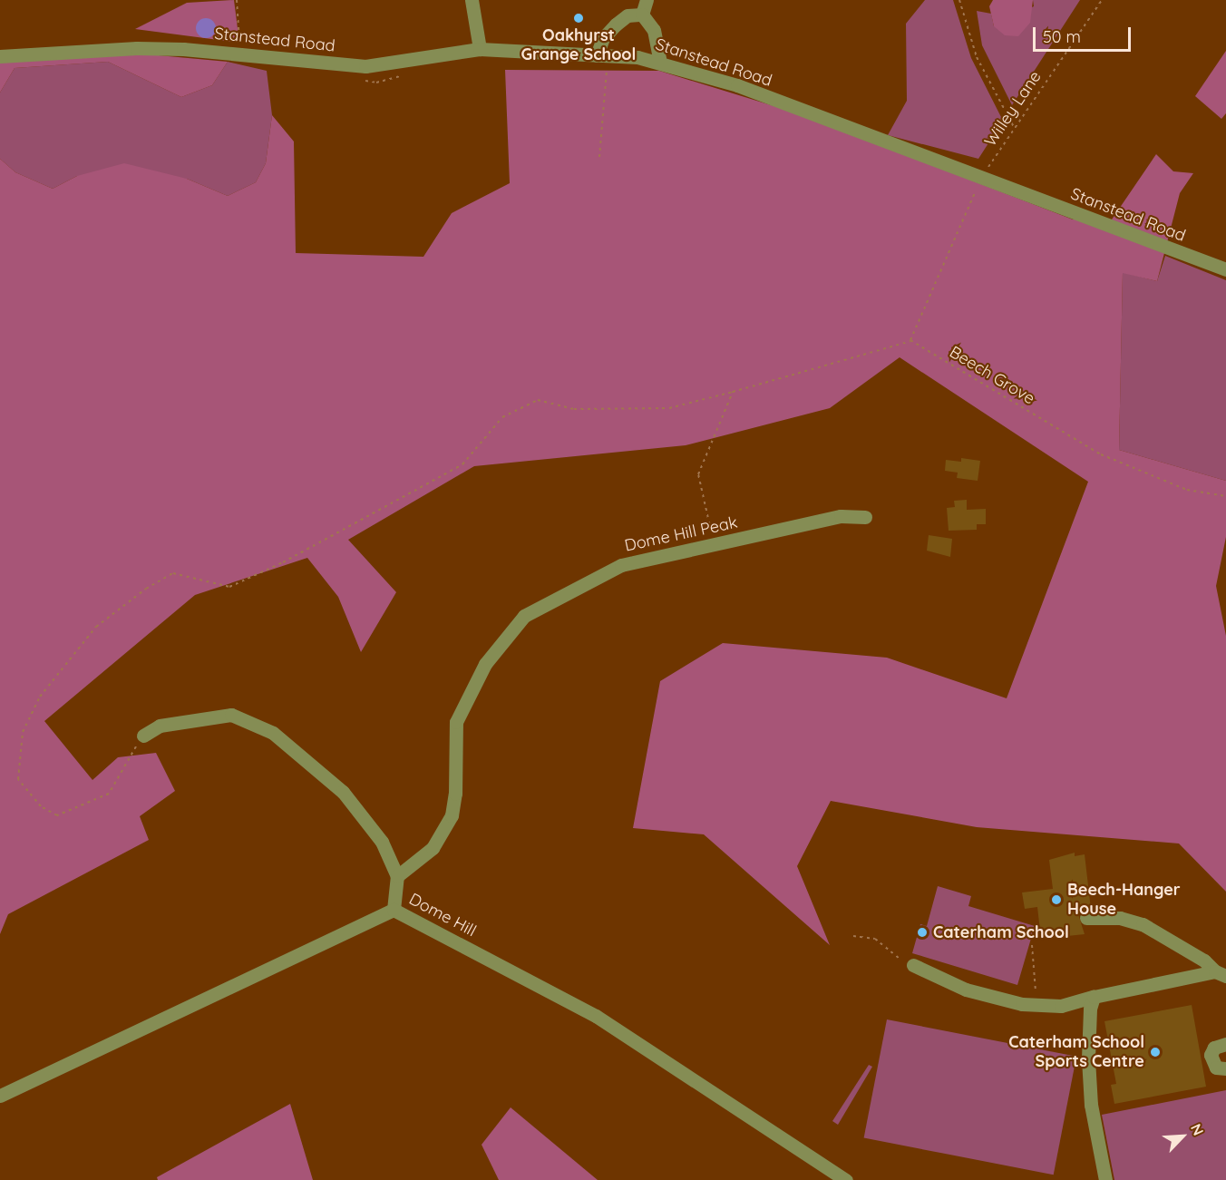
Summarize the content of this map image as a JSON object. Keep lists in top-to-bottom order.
{
  "streets": {
    "street": ["Stanstead Road", "Dome Hill Peak", "Dome Hill"],
    "path": ["Willey Lane", "Beech Grove"]
  },
  "crossings": [
    ["Stanstead Road", "Willey Lane"]
  ],
  "places": [
    "Oakhyrst Grange School",
    "Beech-Hanger House",
    "Caterham School",
    "Caterham School Sports Centre"
  ],
  "scale_bar": "50 m",
  "north": "top right"
}
